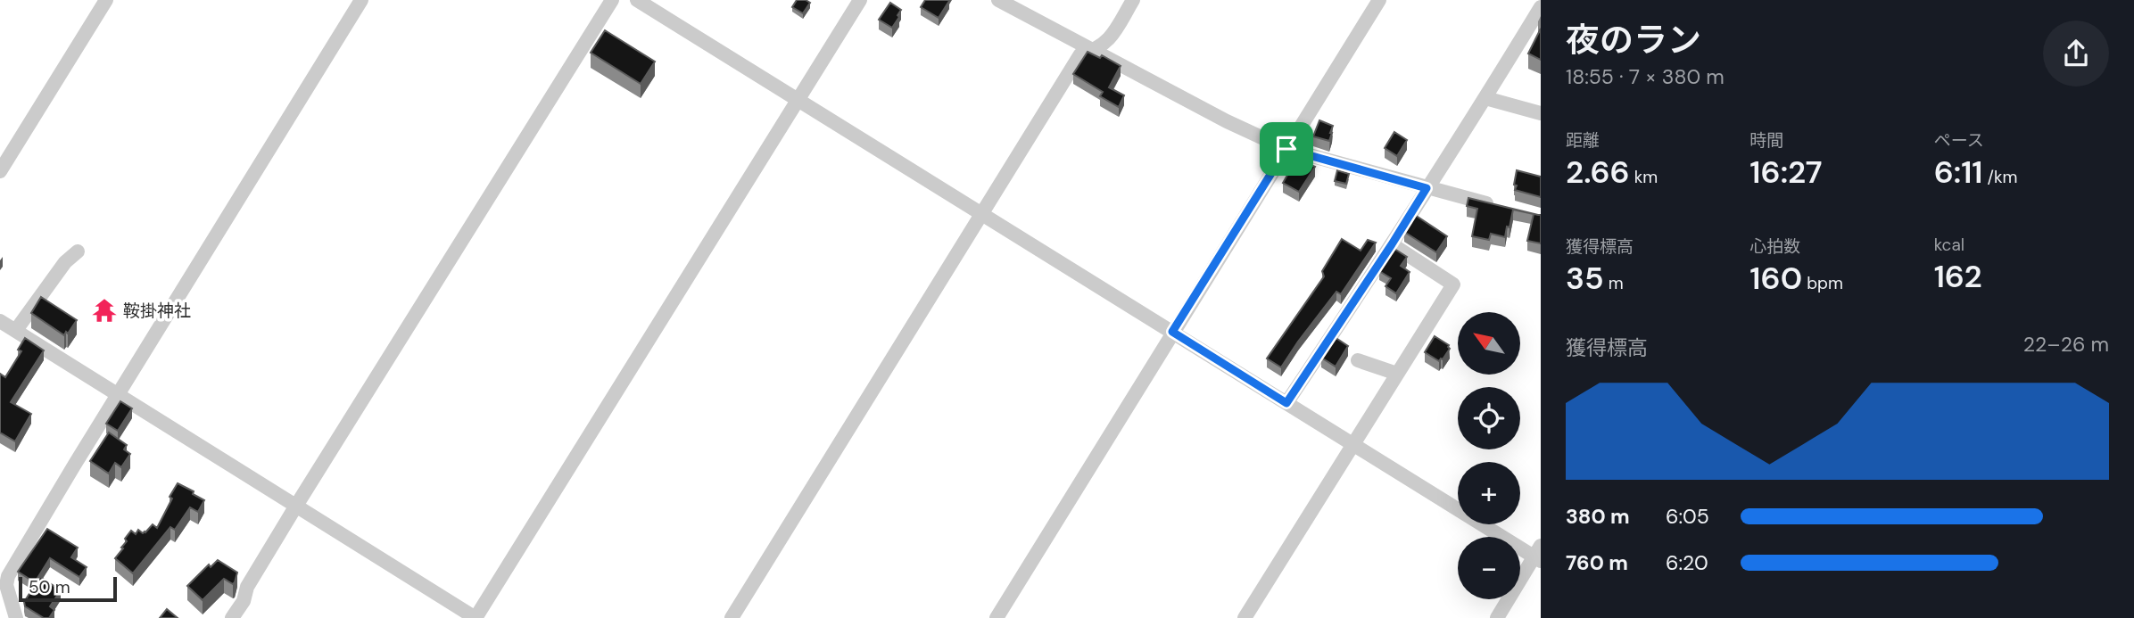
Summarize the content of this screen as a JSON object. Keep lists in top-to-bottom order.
{
  "places": {
    "temple": ["鞍掛神社"]
  },
  "scale_bar": "50 m",
  "north": "top left",
  "page": {
    "heading": ["夜のラン", "18:55 · 7 × 380 m"],
    "stats": [
      ["距離", "2.66 km"],
      ["時間", "16:27"],
      ["ペース", "6:11 /km"],
      ["獲得標高", "35 m"],
      ["心拍数", "160 bpm"],
      ["kcal", "162"]
    ],
    "map_buttons": ["+", "−"],
    "chart": ["獲得標高", "22–26 m"],
    "list": [
      {
        "name": "380 m",
        "note": "6:05"
      },
      {
        "name": "760 m",
        "note": "6:20"
      }
    ],
    "scale": "50 m"
  }
}
